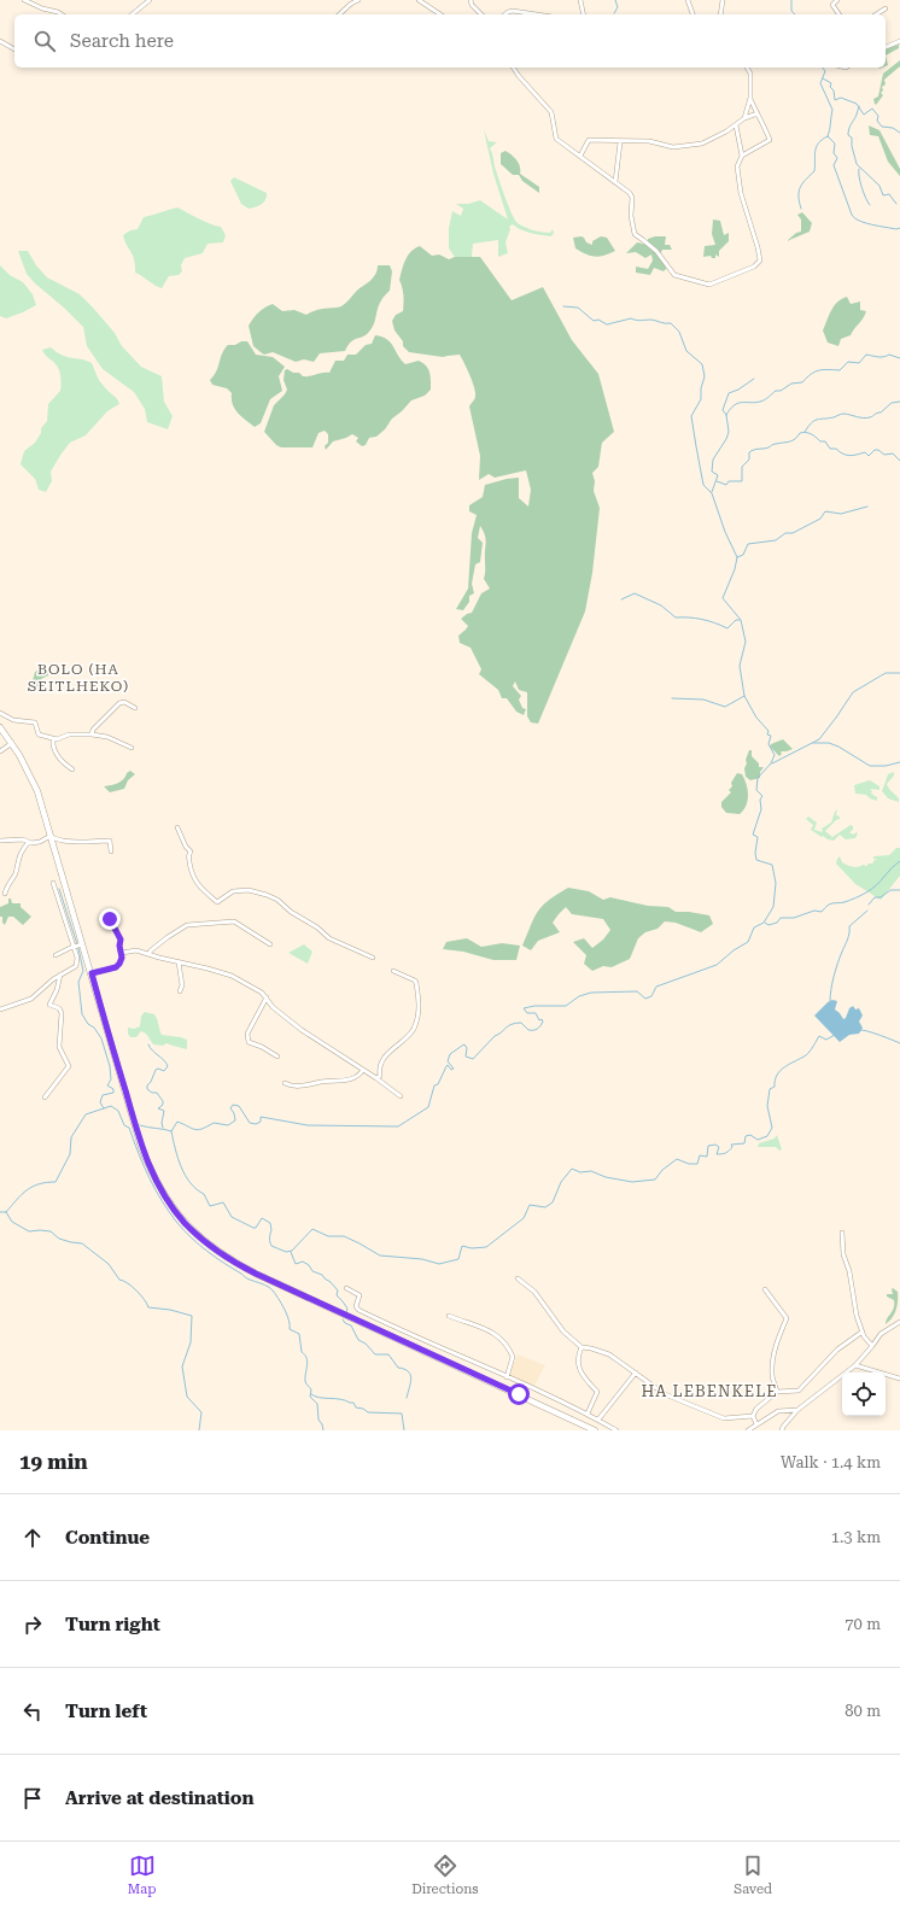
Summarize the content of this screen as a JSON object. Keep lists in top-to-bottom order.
{
  "districts": ["BOLO (HA SEITLHEKO)", "HA LEBENKELE"],
  "page": {
    "search": "Search here",
    "heading": ["19 min", "Walk · 1.4 km"],
    "list": [
      ["Continue", "1.3 km"],
      ["Turn right", "70 m"],
      ["Turn left", "80 m"],
      "Arrive at destination"
    ],
    "nav": ["Map", "Directions", "Saved"]
  }
}
